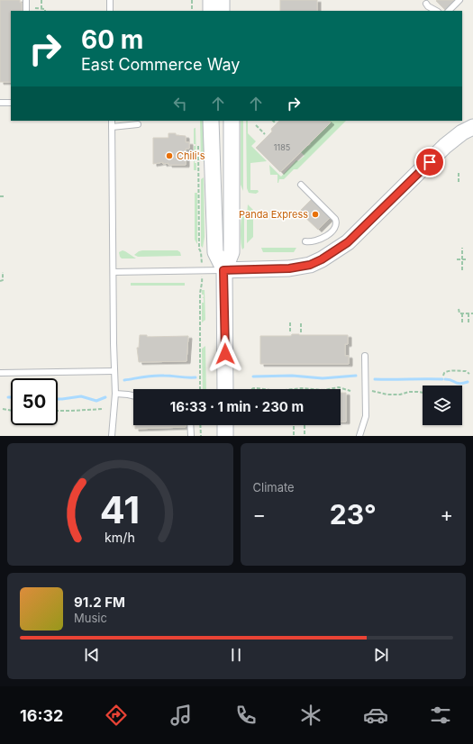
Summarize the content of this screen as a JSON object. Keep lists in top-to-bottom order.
{
  "places": ["Chili's", "Panda Express"],
  "house_numbers": ["1185"],
  "page": {
    "turn": ["60 m", "East Commerce Way"],
    "limit": "50",
    "trip": "16:33 · 1 min · 230 m",
    "tile": "Climate",
    "heat": ["−", "23°", "+"],
    "song": ["91.2 FM", "Music"],
    "tabs": "16:32",
    "gauge": ["41", "km/h"]
  }
}
